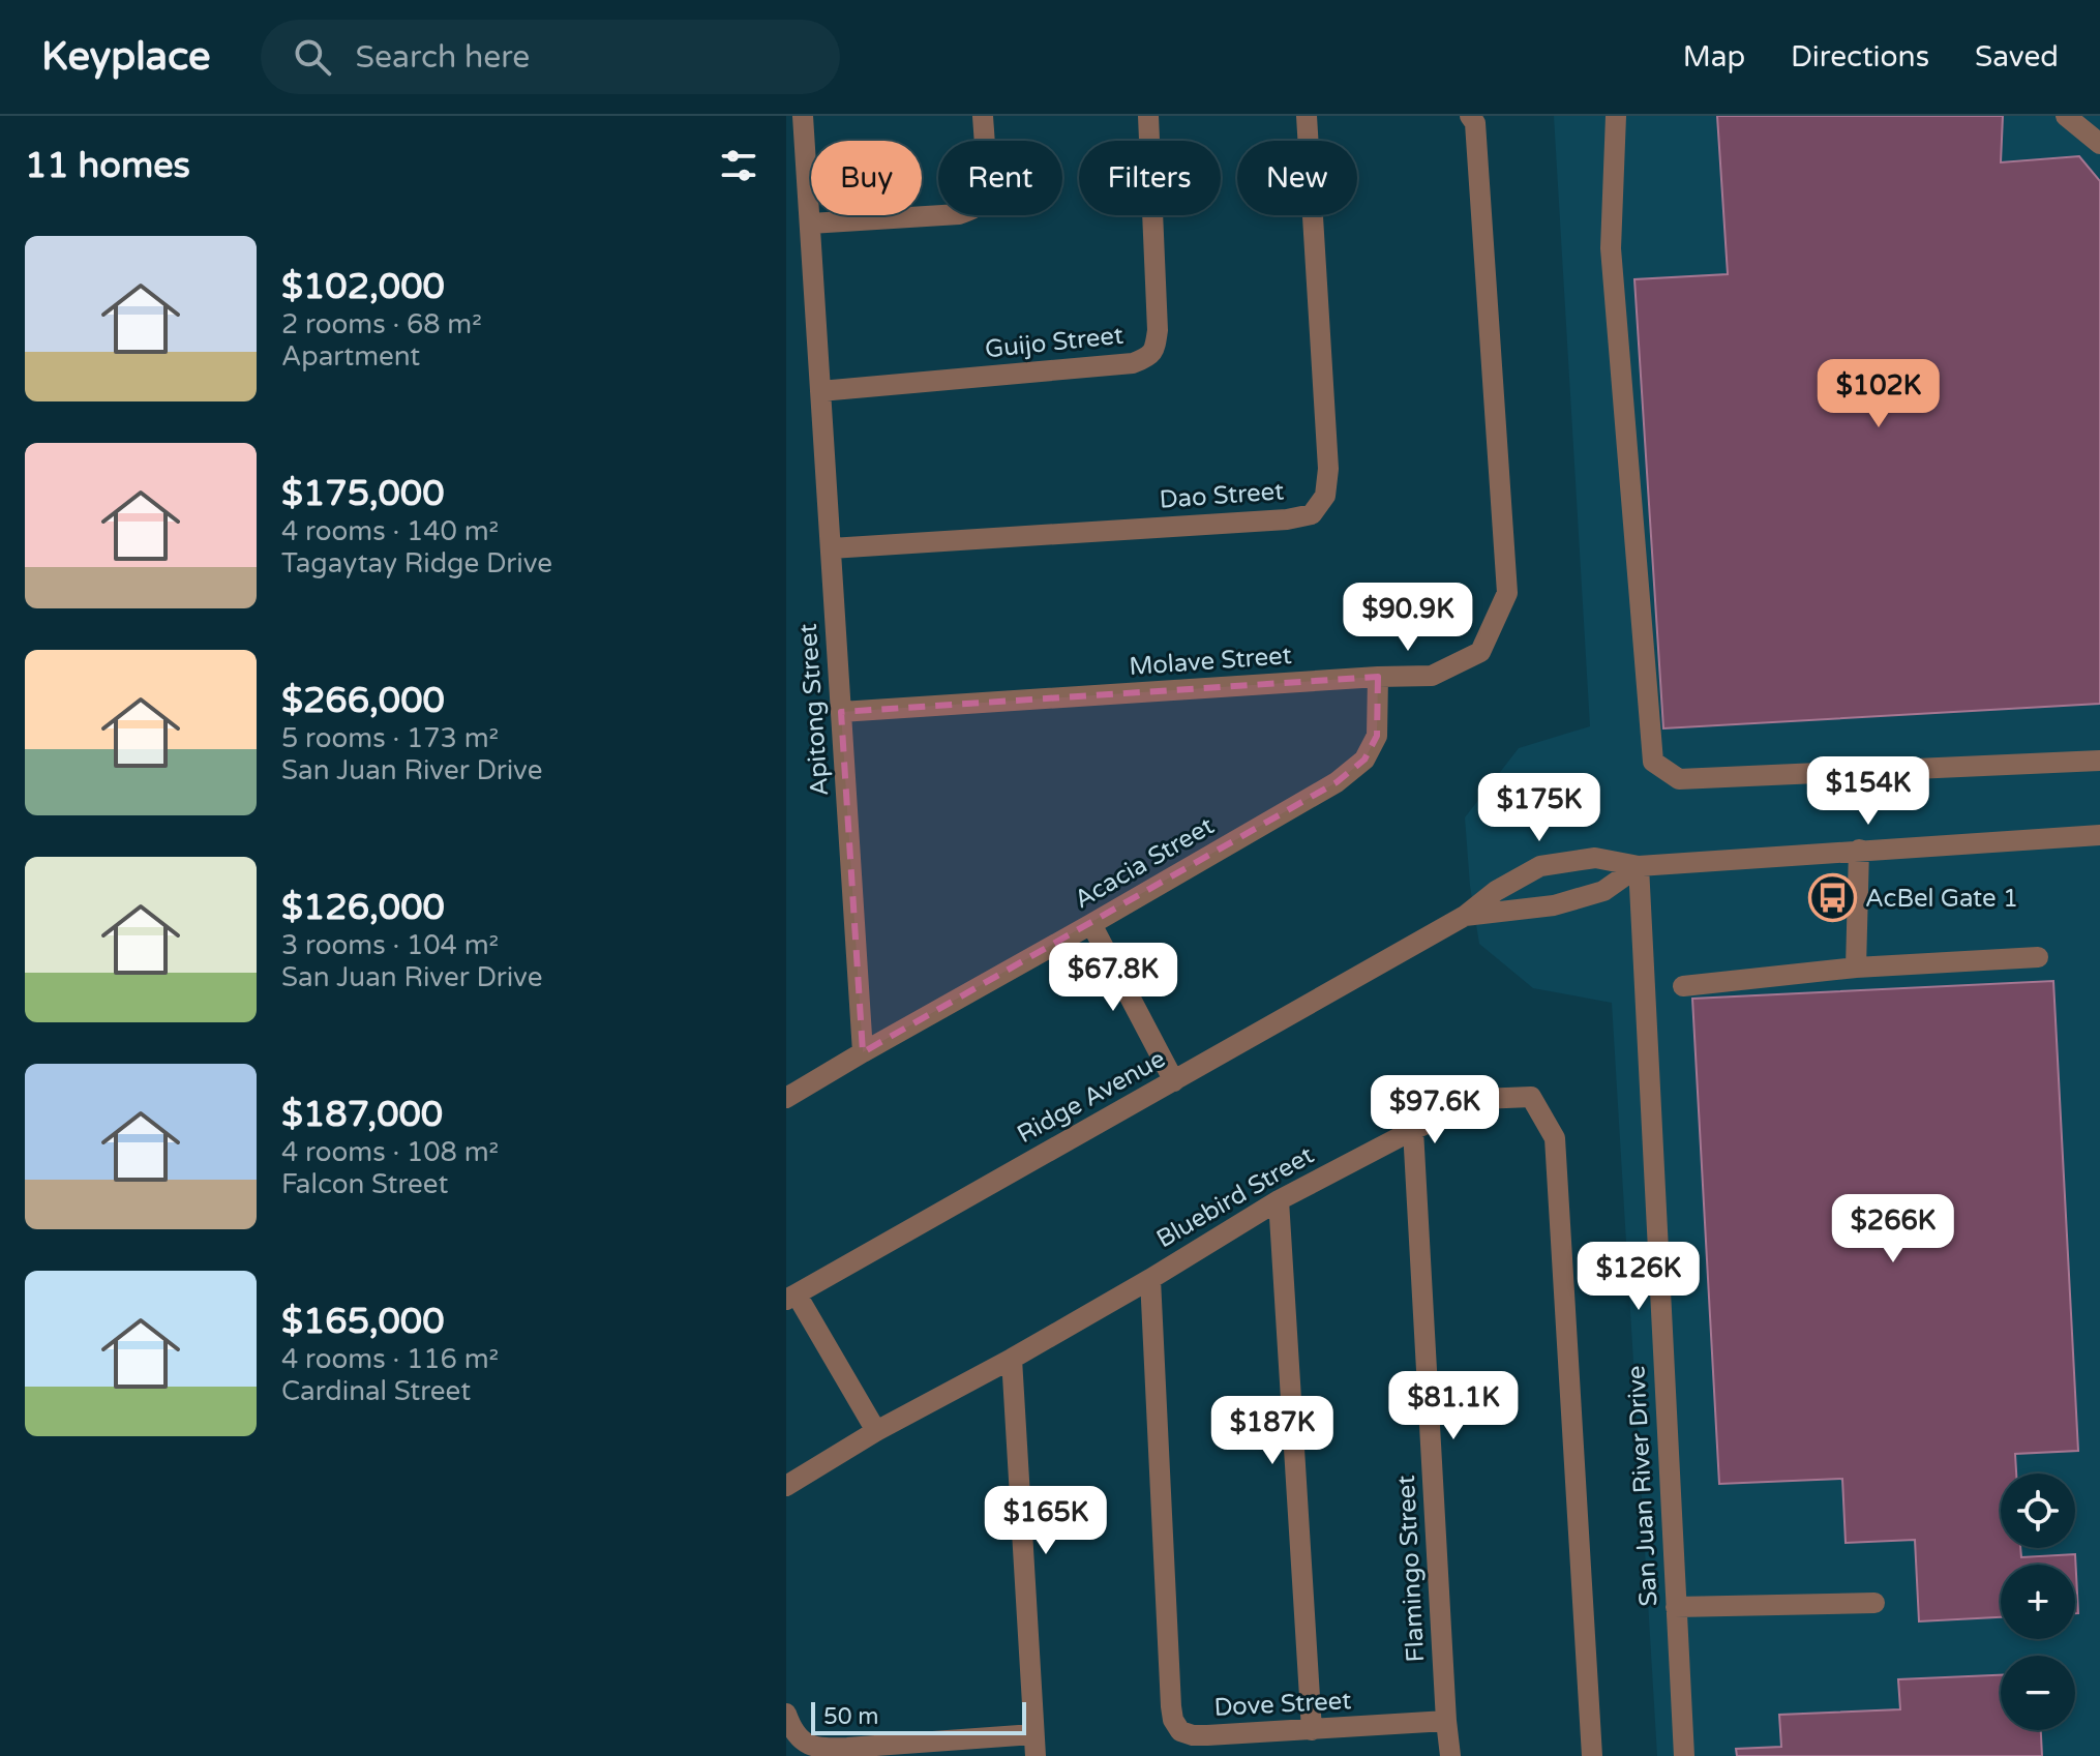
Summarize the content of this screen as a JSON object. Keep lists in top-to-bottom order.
{
  "streets": {
    "street": [
      "Guijo Street",
      "Dao Street",
      "Molave Street",
      "Apitong Street",
      "Acacia Street",
      "Ridge Avenue",
      "Bluebird Street",
      "San Juan River Drive",
      "Flamingo Street",
      "Dove Street"
    ]
  },
  "crossings": [
    ["Guijo Street", "Apitong Street"],
    ["Dao Street", "Apitong Street"],
    ["Molave Street", "Apitong Street"],
    ["Molave Street", "Acacia Street"],
    ["Apitong Street", "Acacia Street"],
    ["Bluebird Street", "Flamingo Street"],
    ["Bluebird Street", "Dove Street"],
    ["Flamingo Street", "Dove Street"]
  ],
  "places": {
    "bus stop": ["AcBel Gate 1"]
  },
  "scale_bar": "50 m",
  "page": {
    "header": "Keyplace",
    "search": "Search here",
    "nav": ["Map", "Directions", "Saved"],
    "heading": "11 homes",
    "chip": [
      "Buy",
      "Rent",
      "Filters",
      "New"
    ],
    "list": [
      {
        "name": "$102,000",
        "note": "2 rooms · 68 m² · Apartment"
      },
      {
        "name": "$175,000",
        "note": "4 rooms · 140 m² · Tagaytay Ridge Drive"
      },
      {
        "name": "$266,000",
        "note": "5 rooms · 173 m² · San Juan River Drive"
      },
      {
        "name": "$126,000",
        "note": "3 rooms · 104 m² · San Juan River Drive"
      },
      {
        "name": "$187,000",
        "note": "4 rooms · 108 m² · Falcon Street"
      },
      {
        "name": "$165,000",
        "note": "4 rooms · 116 m² · Cardinal Street"
      }
    ],
    "price": [
      "$102K",
      "$90.9K",
      "$154K",
      "$175K",
      "$67.8K",
      "$97.6K",
      "$266K",
      "$126K",
      "$81.1K",
      "$187K",
      "$165K"
    ],
    "map_buttons": ["+", "−"],
    "scale": "50 m"
  }
}
